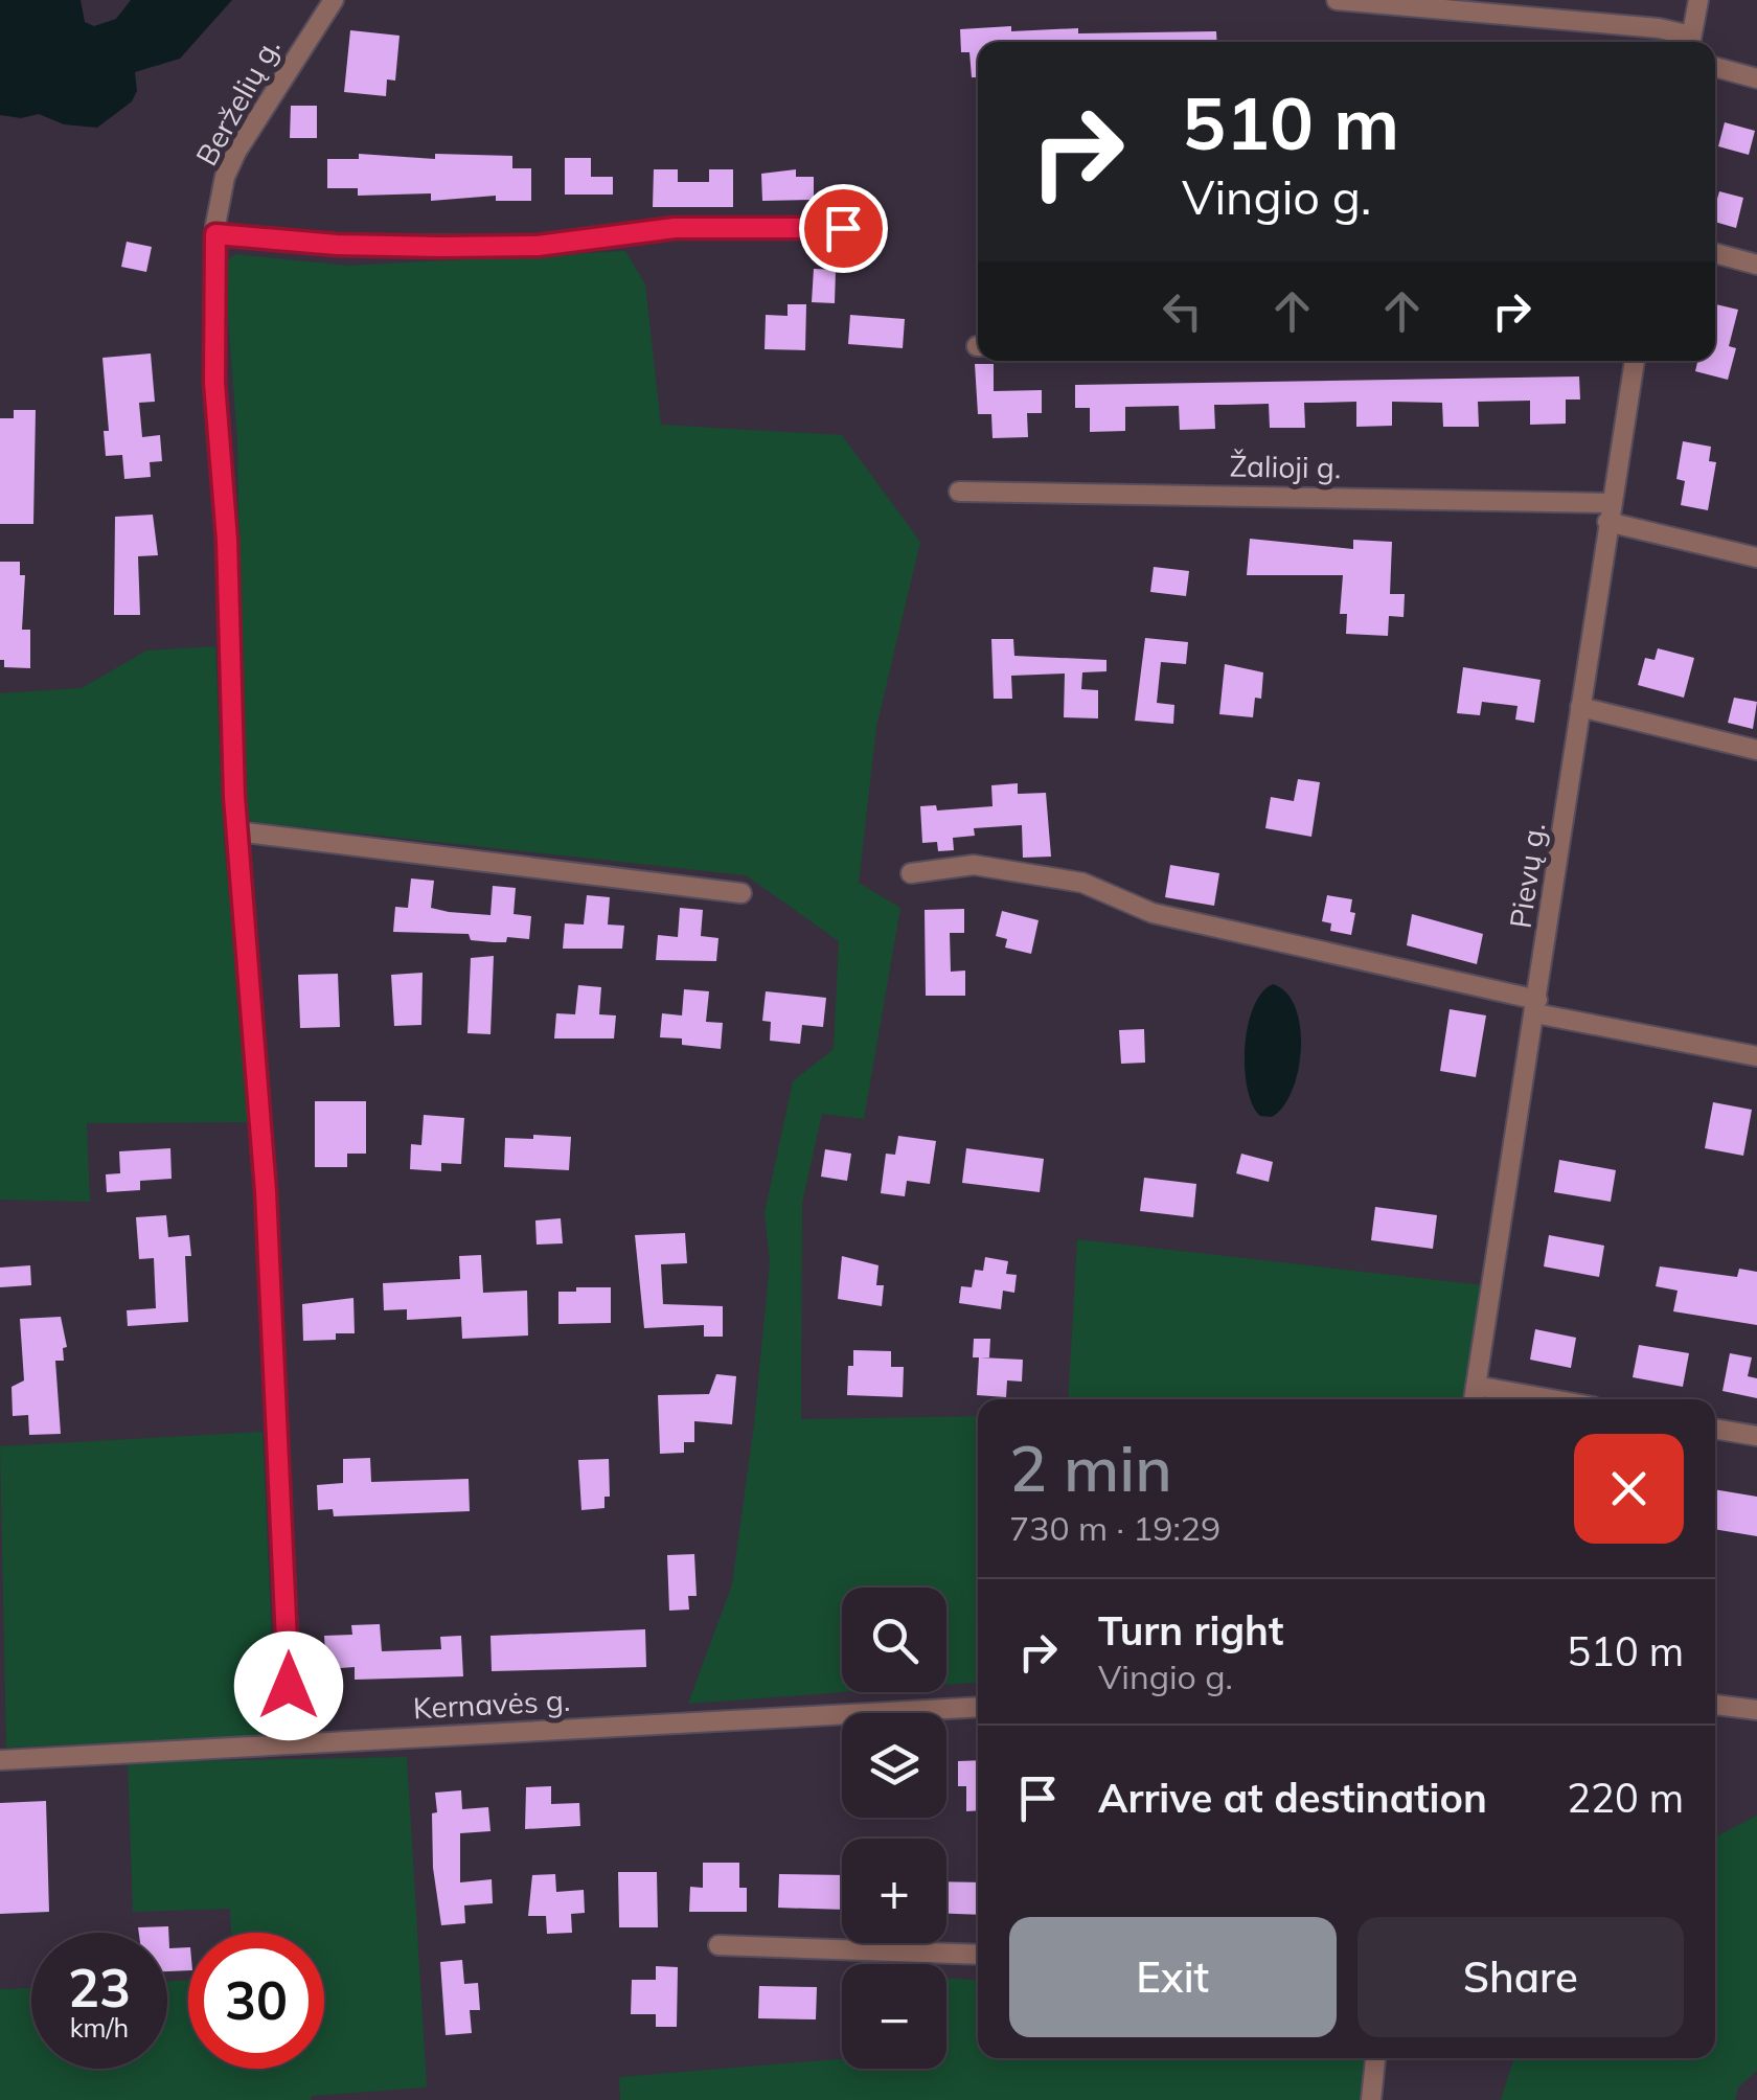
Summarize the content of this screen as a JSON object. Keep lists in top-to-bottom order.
{
  "streets": {
    "street": [
      "Berželių g.",
      "Žalioji g.",
      "Pievų g.",
      "Kernavės g."
    ]
  },
  "crossings": [
    ["Berželių g.", "Kernavės g."],
    ["Žalioji g.", "Pievų g."]
  ],
  "page": {
    "turn": ["510 m", "Vingio g."],
    "heading": ["2 min", "730 m · 19:29"],
    "list": [
      {
        "name": "Turn right",
        "note": "Vingio g.",
        "value": "510 m"
      },
      {
        "name": "Arrive at destination",
        "value": "220 m"
      }
    ],
    "map_buttons": ["+", "−"],
    "buttons": ["Exit", "Share"],
    "speed": "23 km/h",
    "limit": "30"
  }
}
